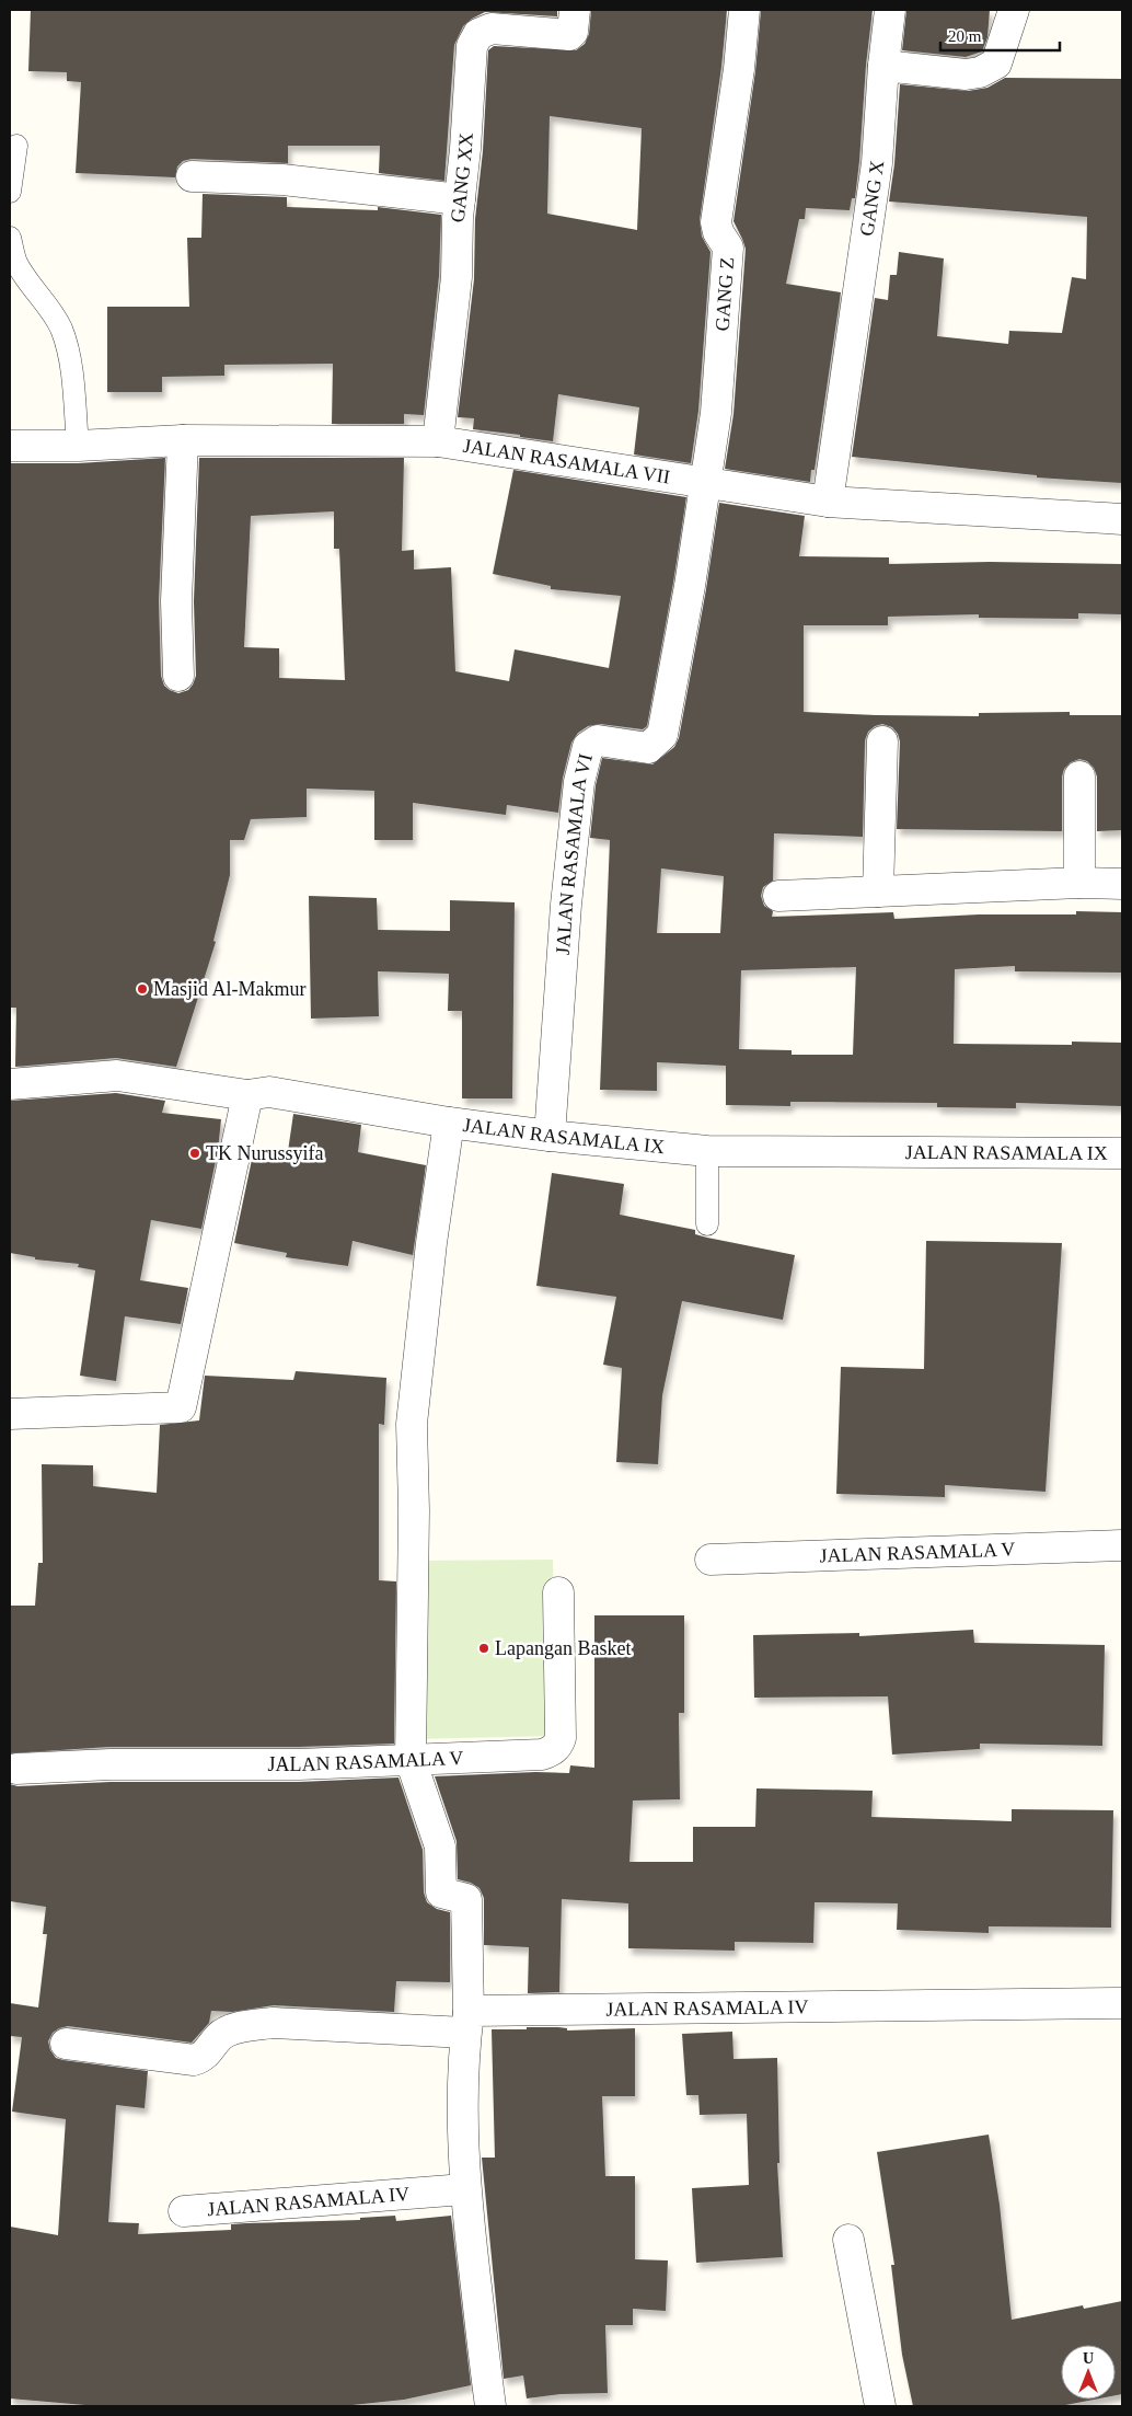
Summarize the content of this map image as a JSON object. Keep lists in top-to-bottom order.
{
  "streets": {
    "street": [
      "GANG XX",
      "GANG X",
      "GANG Z",
      "JALAN RASAMALA VII",
      "JALAN RASAMALA VI",
      "JALAN RASAMALA IX",
      "JALAN RASAMALA V",
      "JALAN RASAMALA IV"
    ]
  },
  "crossings": [
    ["GANG XX", "JALAN RASAMALA VII"],
    ["GANG X", "JALAN RASAMALA VII"],
    ["GANG Z", "JALAN RASAMALA VII"],
    ["GANG Z", "JALAN RASAMALA VI"],
    ["JALAN RASAMALA VII", "JALAN RASAMALA VI"],
    ["JALAN RASAMALA VI", "JALAN RASAMALA IX"]
  ],
  "places": ["Masjid Al-Makmur", "TK Nurussyifa", "Lapangan Basket"],
  "scale_bar": "20 m",
  "north": "top"
}
